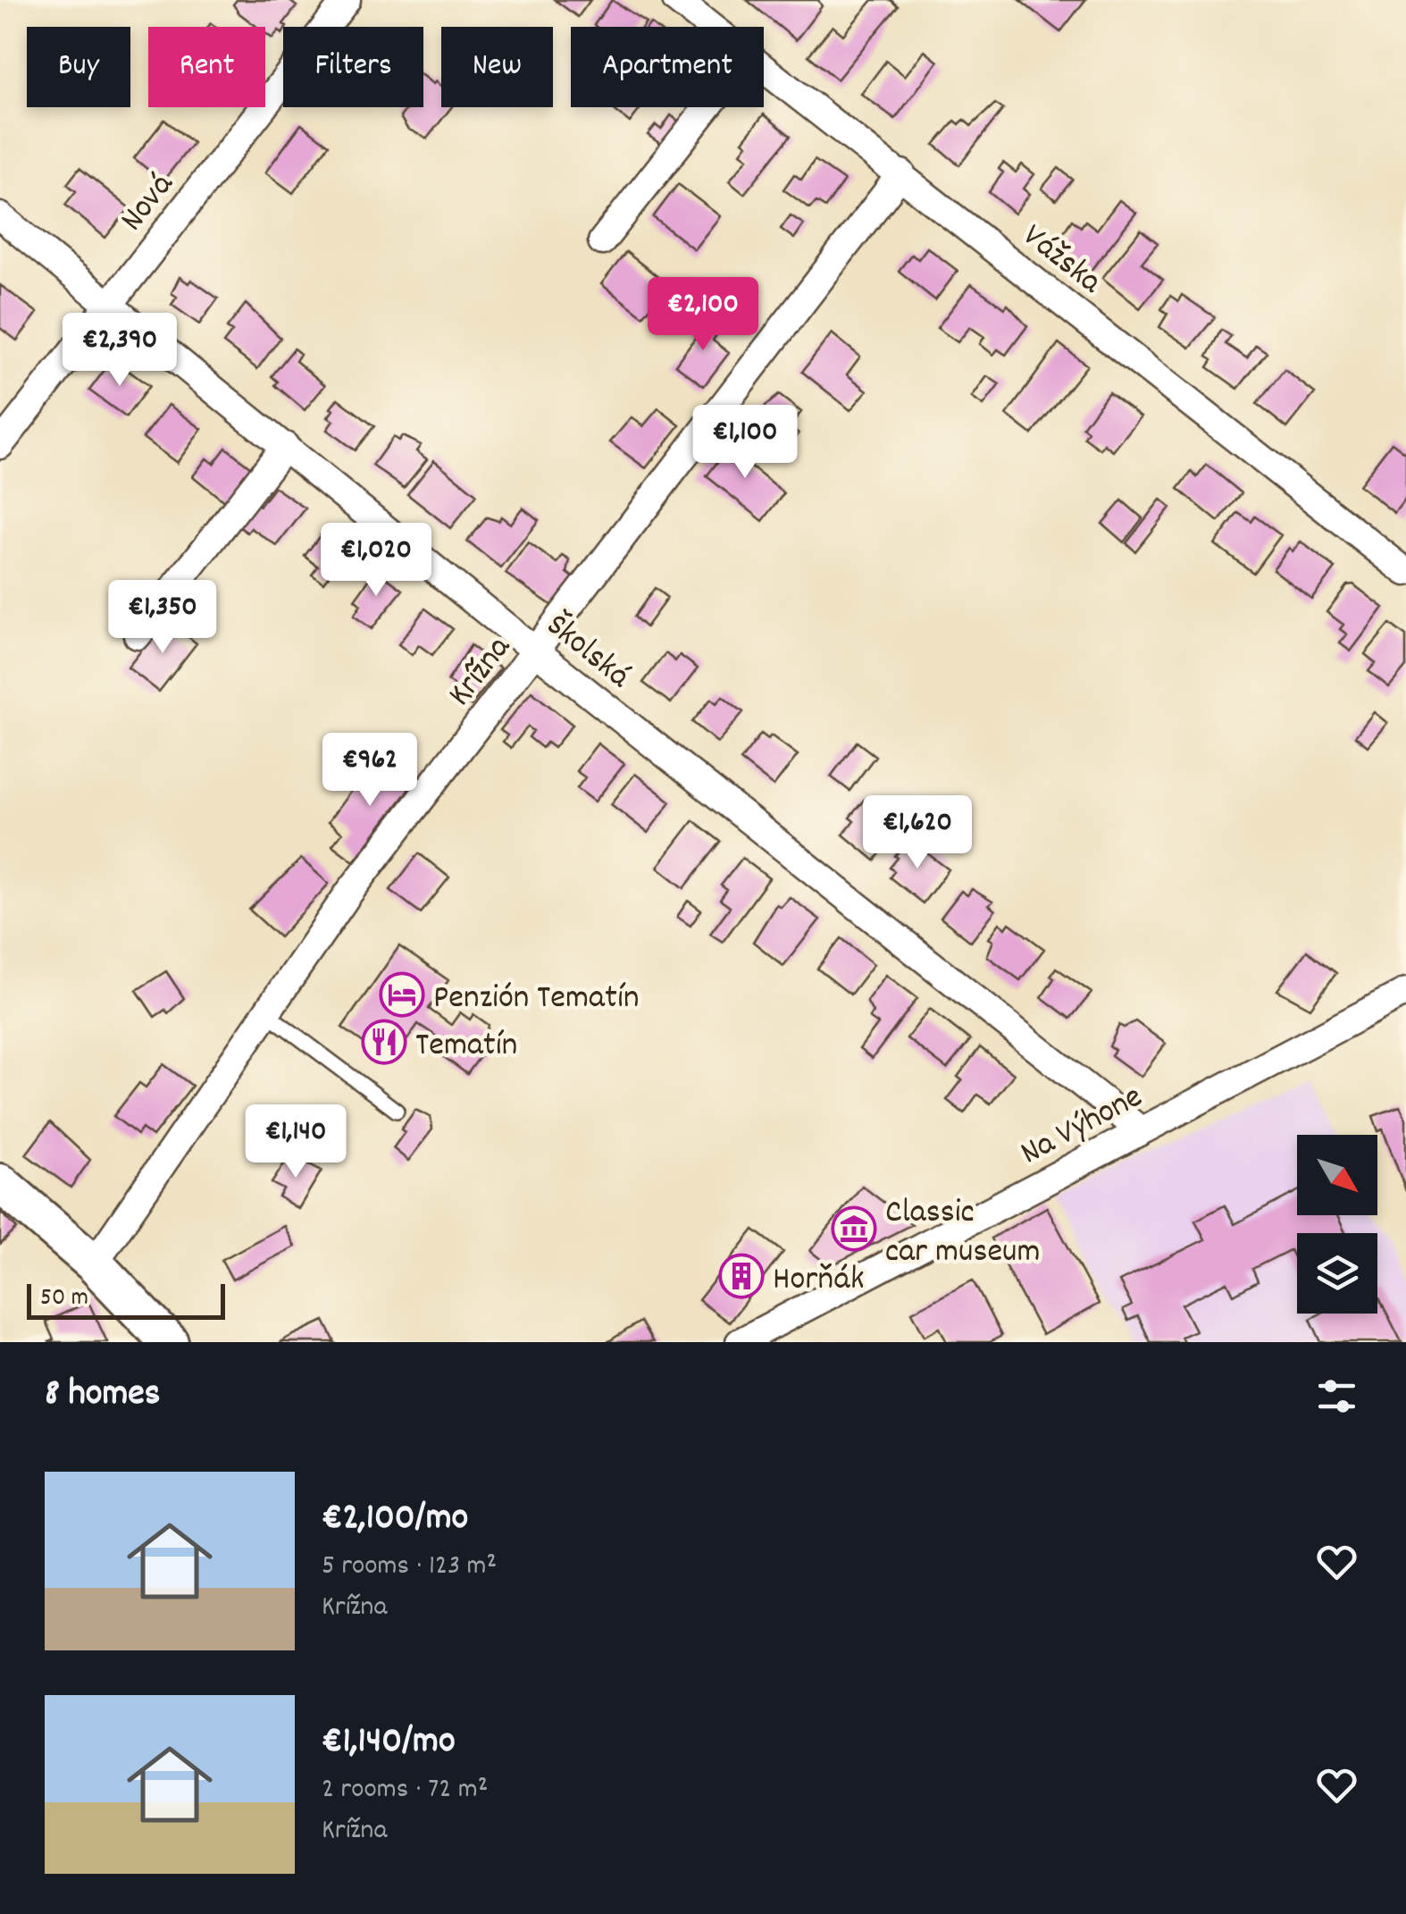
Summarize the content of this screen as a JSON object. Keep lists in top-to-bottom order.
{
  "streets": {
    "street": [
      "Nová",
      "Vážska",
      "Školská",
      "Krížna",
      "Na Výhone"
    ]
  },
  "crossings": [
    ["Nová", "Školská"],
    ["Vážska", "Krížna"],
    ["Školská", "Krížna"],
    ["Školská", "Na Výhone"]
  ],
  "places": {
    "hotel": ["Penzión Tematín"],
    "restaurant": ["Tematín"],
    "museum": ["Classic car museum"],
    "building": ["Horňák"]
  },
  "scale_bar": "50 m",
  "north": "bottom right",
  "page": {
    "chip": [
      "Buy",
      "Rent",
      "Filters",
      "New",
      "Apartment"
    ],
    "price": [
      "€2,100",
      "€2,390",
      "€1,100",
      "€1,020",
      "€1,350",
      "€962",
      "€1,620",
      "€1,140"
    ],
    "scale": "50 m",
    "heading": "8 homes",
    "list": [
      {
        "name": "€2,100/mo",
        "note": "5 rooms · 123 m² · Krížna"
      },
      {
        "name": "€1,140/mo",
        "note": "2 rooms · 72 m² · Krížna"
      }
    ]
  }
}
